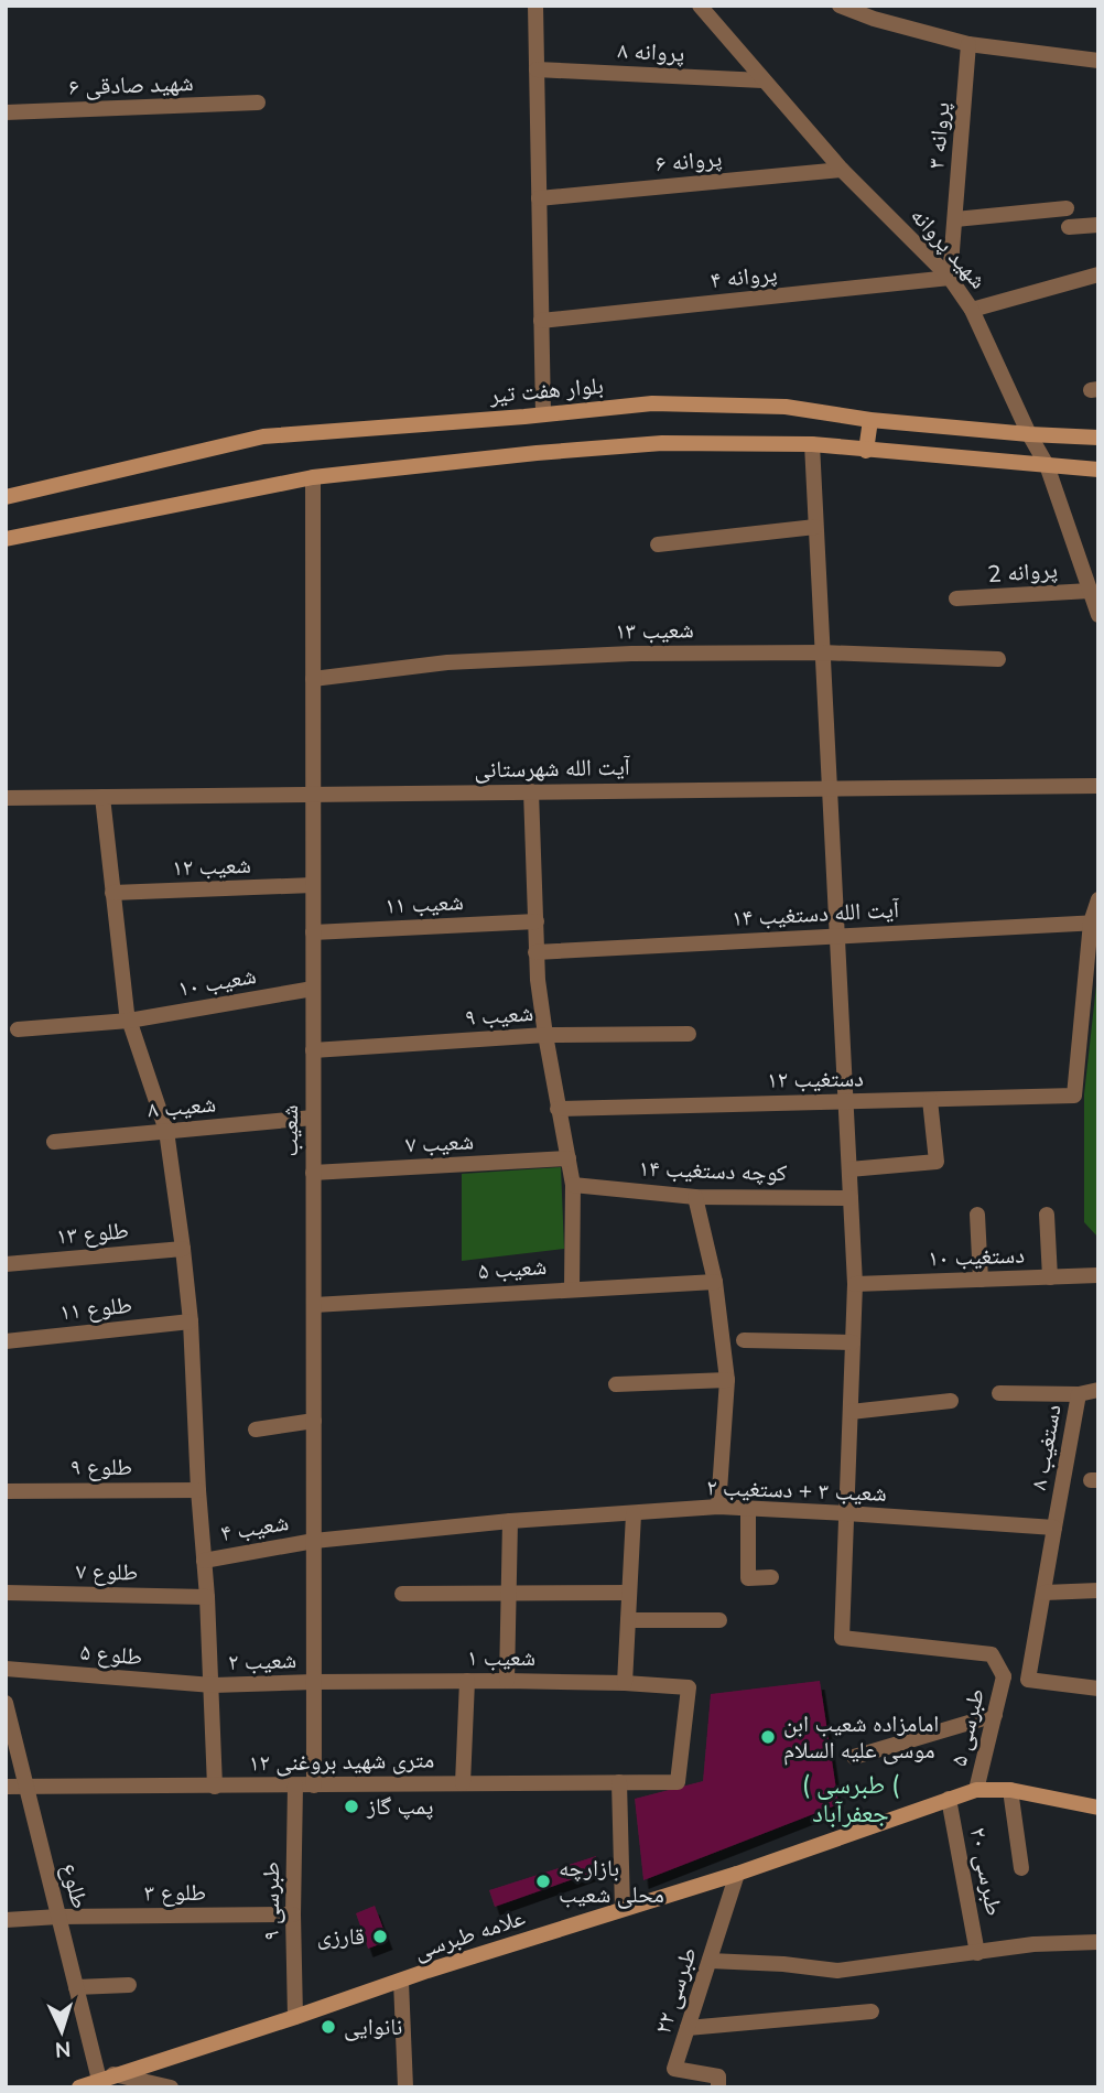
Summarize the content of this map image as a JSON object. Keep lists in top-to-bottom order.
{
  "streets": {
    "main road": ["بلوار هفت تیر", "علامه طبرسی"],
    "street": [
      "پروانه ۸",
      "شهید صادقی ۶",
      "پروانه ۳",
      "پروانه ۶",
      "شهید پروانه",
      "پروانه ۴",
      "پروانه 2",
      "شعیب ۱۳",
      "آیت الله شهرستانی",
      "شعیب ۱۲",
      "شعیب ۱۱",
      "آیت الله دستغیب ۱۴",
      "شعیب ۱۰",
      "شعیب ۹",
      "دستغیب ۱۲",
      "شعیب ۸",
      "شعیب",
      "شعیب ۷",
      "کوچه دستغیب ۱۴",
      "طلوع ۱۳",
      "دستغیب ۱۰",
      "شعیب ۵",
      "طلوع ۱۱",
      "دستغیب ۸",
      "طلوع ۹",
      "شعیب ۳ + دستغیب ۲",
      "شعیب ۴",
      "طلوع ۷",
      "طلوع ۵",
      "شعیب ۱",
      "شعیب ۲",
      "طبرسی ۵",
      "۱۲ متری شهید بروغنی",
      "طبرسی ۲۰",
      "طلوع",
      "طلوع ۳",
      "طبرسی ۹",
      "طبرسی ۲۲"
    ]
  },
  "crossings": [
    ["پروانه ۸", "شهید پروانه"],
    ["پروانه ۳", "شهید پروانه"],
    ["پروانه ۳", "پروانه ۴"],
    ["پروانه ۶", "شهید پروانه"],
    ["شهید پروانه", "پروانه ۴"],
    ["شهید پروانه", "بلوار هفت تیر"],
    ["شهید پروانه", "پروانه 2"],
    ["شعیب ۱۳", "شعیب"],
    ["آیت الله شهرستانی", "شعیب"],
    ["شعیب ۱۲", "شعیب"],
    ["شعیب ۱۱", "شعیب"],
    ["آیت الله دستغیب ۱۴", "دستغیب ۱۲"],
    ["شعیب ۱۰", "شعیب"],
    ["شعیب ۹", "شعیب"],
    ["شعیب ۸", "شعیب"],
    ["شعیب", "شعیب ۷"],
    ["شعیب", "شعیب ۵"],
    ["شعیب", "شعیب ۳ + دستغیب ۲"],
    ["شعیب", "شعیب ۴"],
    ["شعیب", "شعیب ۱"],
    ["شعیب", "شعیب ۲"],
    ["شعیب", "۱۲ متری شهید بروغنی"],
    ["دستغیب ۸", "شعیب ۳ + دستغیب ۲"],
    ["شعیب ۳ + دستغیب ۲", "شعیب ۴"],
    ["طلوع ۵", "شعیب ۲"],
    ["شعیب ۱", "شعیب ۲"],
    ["شعیب ۱", "۱۲ متری شهید بروغنی"],
    ["طبرسی ۵", "علامه طبرسی"],
    ["۱۲ متری شهید بروغنی", "طلوع"],
    ["۱۲ متری شهید بروغنی", "طبرسی ۹"],
    ["طبرسی ۲۰", "علامه طبرسی"],
    ["طلوع", "طلوع ۳"],
    ["طلوع", "علامه طبرسی"],
    ["طلوع ۳", "طبرسی ۹"],
    ["طبرسی ۹", "علامه طبرسی"],
    ["علامه طبرسی", "طبرسی ۲۲"]
  ],
  "districts": ["( طبرسی ( جعفرآباد"],
  "places": [
    "امامزاده شعیب ابن موسی علیه السلام",
    "پمپ گاز",
    "بازارچه محلی شعیب",
    "قارزی",
    "نانوایی"
  ],
  "north": "bottom"
}
